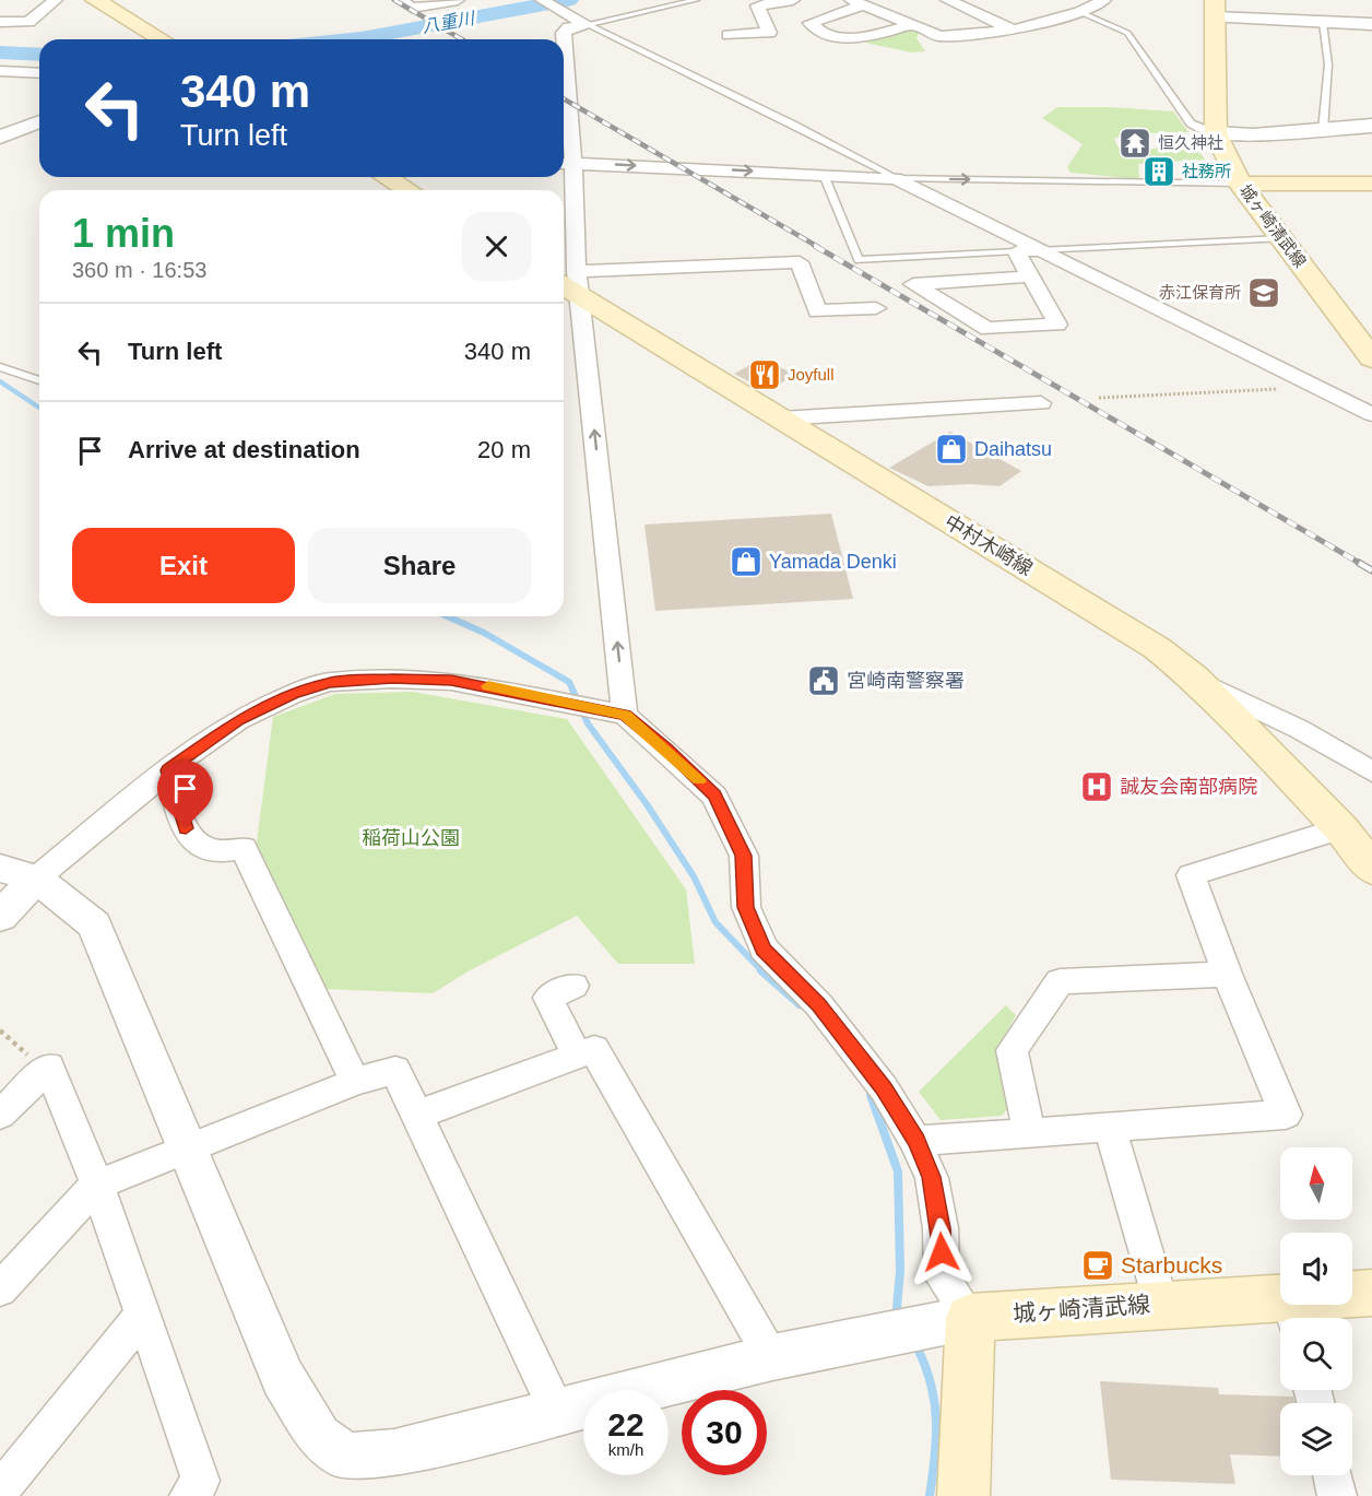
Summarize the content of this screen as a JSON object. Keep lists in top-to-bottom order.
{
  "streets": {
    "main road": ["城ヶ崎清武線", "中村木崎線"]
  },
  "water": ["八重川"],
  "parks": ["稲荷山公園"],
  "places": {
    "temple": ["恒久神社"],
    "building": ["社務所"],
    "school or university": ["赤江保育所"],
    "restaurant": ["Joyfull"],
    "shop": ["Daihatsu", "Yamada Denki"],
    "public building": ["宮崎南警察署"],
    "hospital": ["誠友会南部病院"],
    "cafe": ["Starbucks"]
  },
  "north": "top",
  "page": {
    "turn": ["340 m", "Turn left"],
    "heading": ["1 min", "360 m · 16:53"],
    "list": [
      {
        "name": "Turn left",
        "value": "340 m"
      },
      {
        "name": "Arrive at destination",
        "value": "20 m"
      }
    ],
    "buttons": ["Exit", "Share"],
    "speed": "22 km/h",
    "limit": "30"
  }
}
